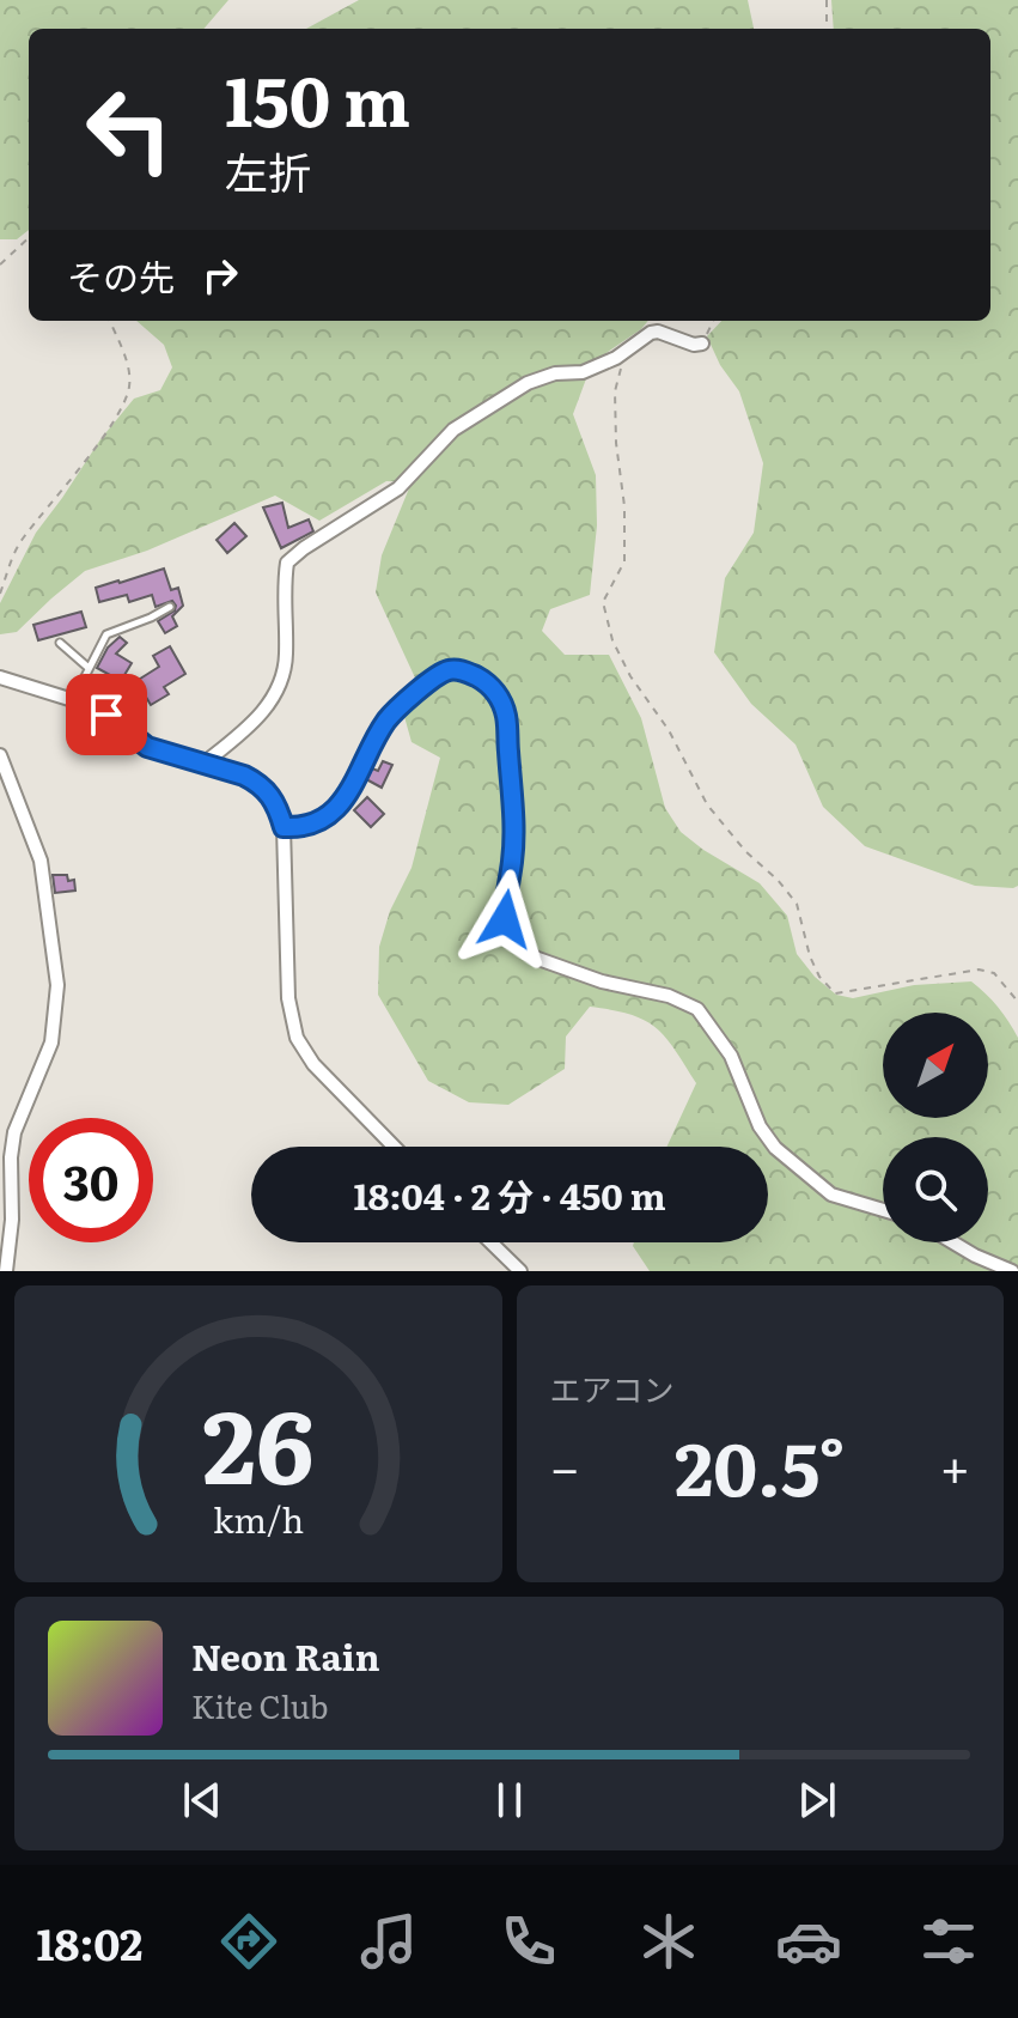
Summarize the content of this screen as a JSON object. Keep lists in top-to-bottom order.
{
  "north": "top right",
  "page": {
    "turn": ["150 m", "左折"],
    "then": "その先",
    "limit": "30",
    "trip": "18:04 · 2 分 · 450 m",
    "tile": "エアコン",
    "heat": ["−", "20.5°", "+"],
    "song": ["Neon Rain", "Kite Club"],
    "tabs": "18:02",
    "gauge": ["26", "km/h"]
  }
}
